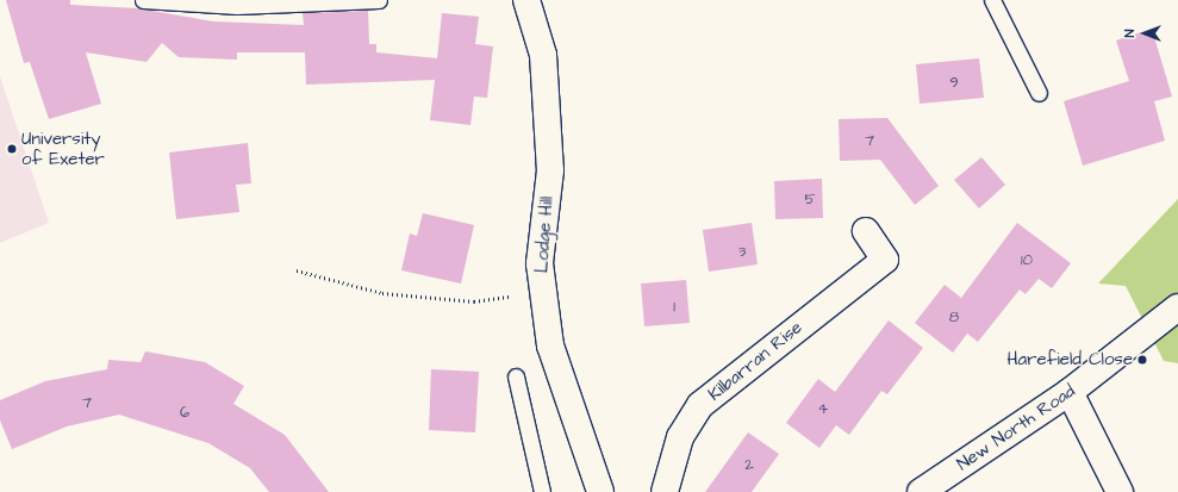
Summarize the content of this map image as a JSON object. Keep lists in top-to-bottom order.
{
  "streets": {
    "street": ["Lodge Hill", "Kilbarran Rise", "New North Road"]
  },
  "places": ["University of Exeter", "Harefield Close"],
  "house_numbers": [
    "9",
    "7",
    "5",
    "3",
    "10",
    "1",
    "8",
    "7",
    "4",
    "6",
    "2"
  ],
  "north": "left"
}
